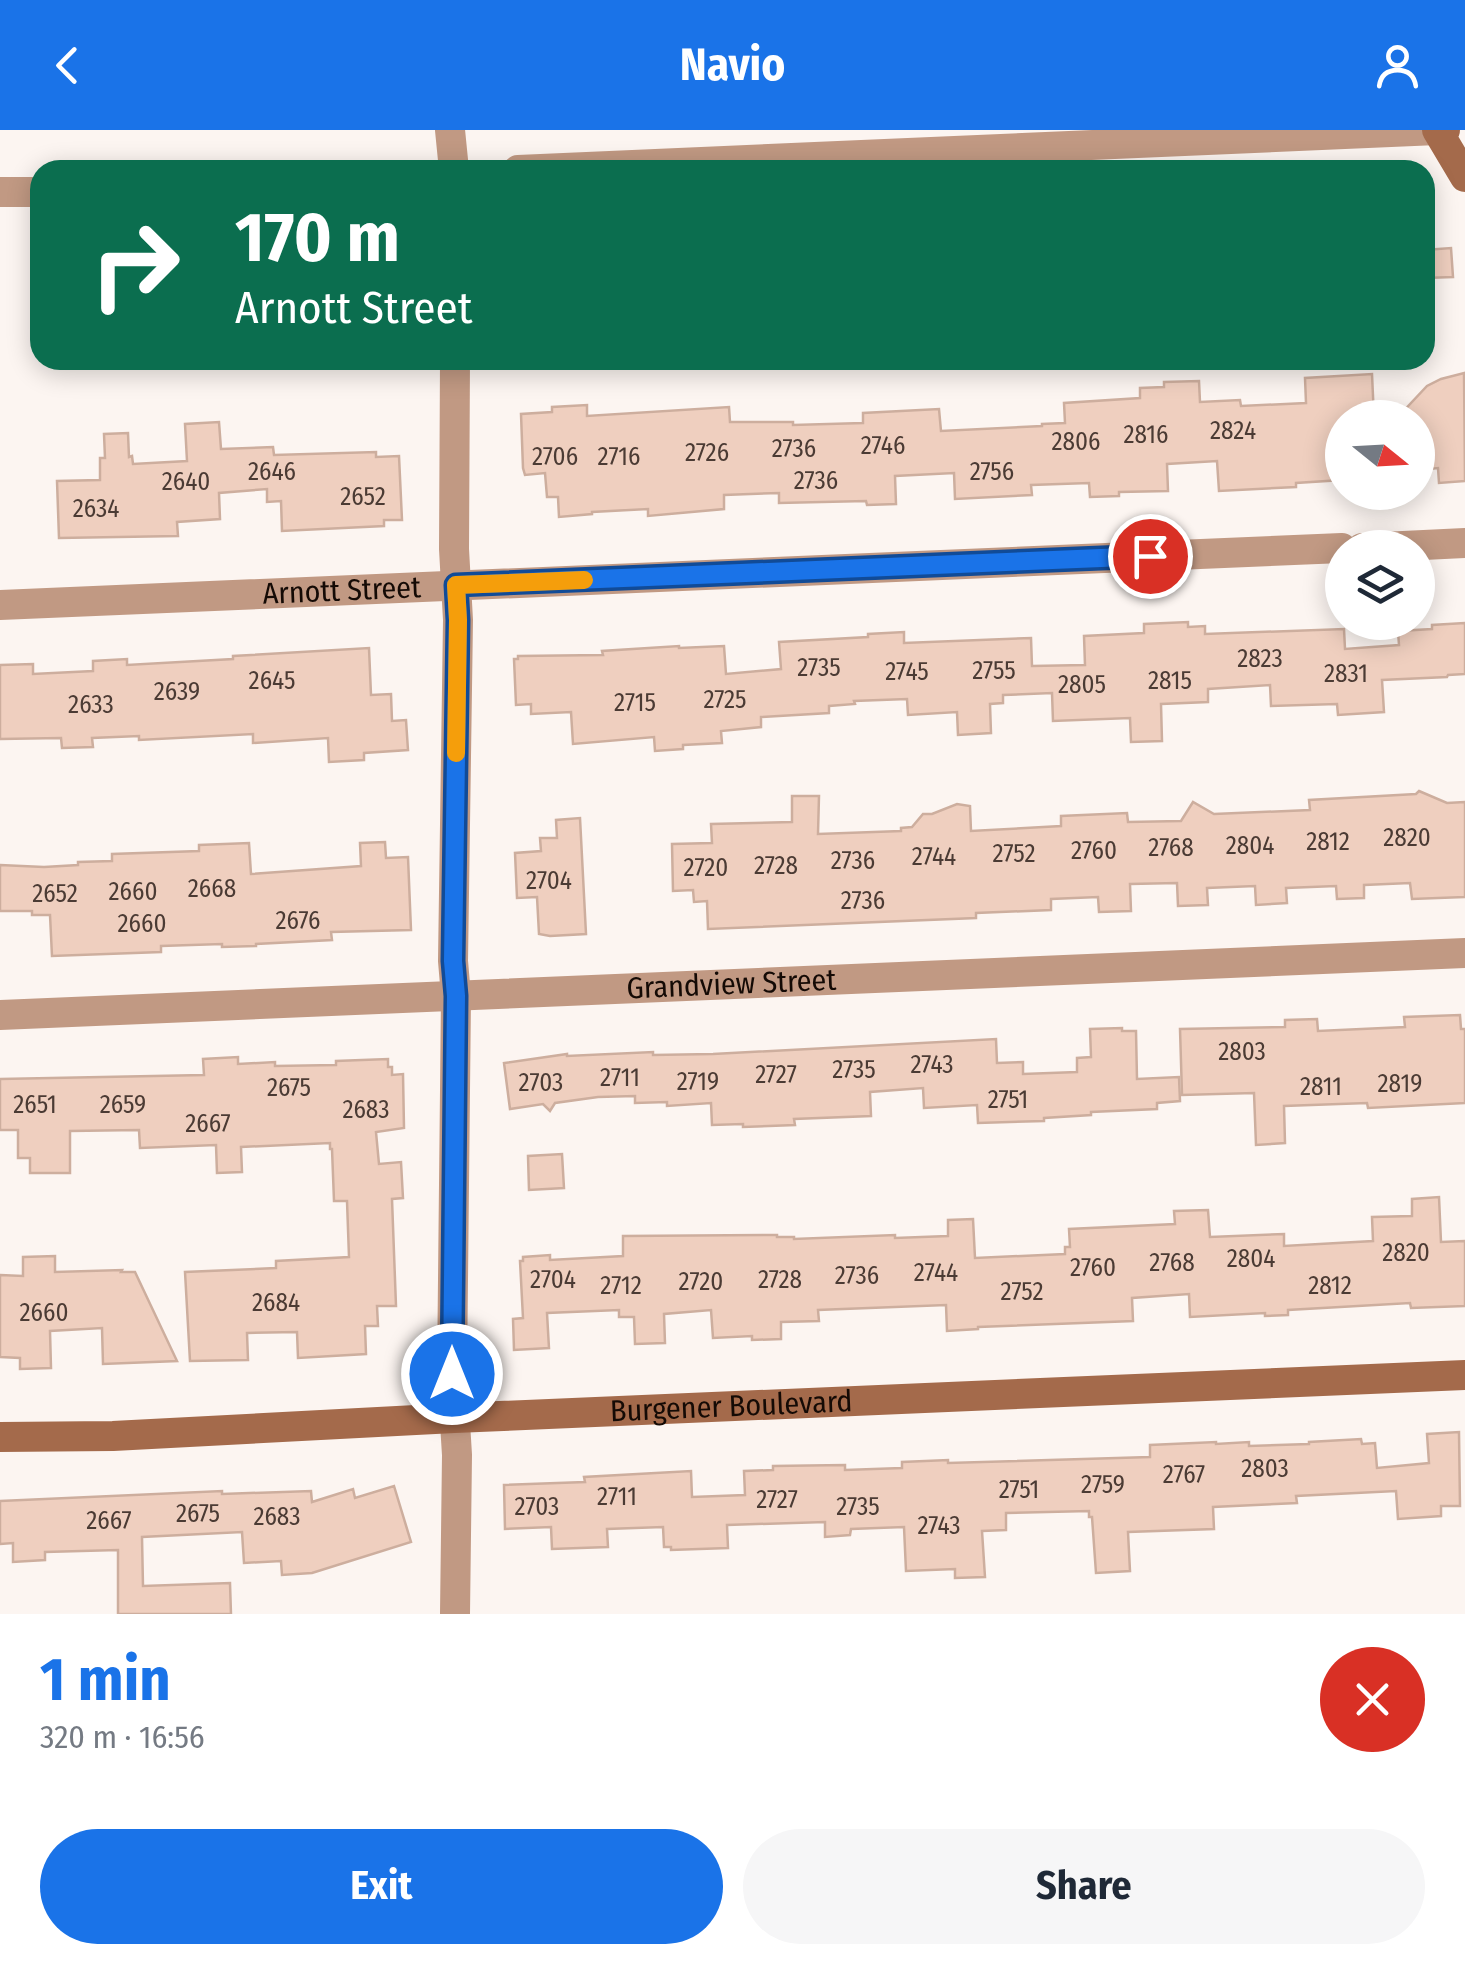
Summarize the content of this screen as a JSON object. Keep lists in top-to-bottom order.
{
  "streets": {
    "main road": ["Burgener Boulevard"],
    "street": ["Arnott Street", "Grandview Street"]
  },
  "house_numbers": [
    "2824",
    "2816",
    "2806",
    "2746",
    "2736",
    "2726",
    "2706",
    "2716",
    "2646",
    "2756",
    "2736",
    "2640",
    "2652",
    "2634",
    "2823",
    "2735",
    "2755",
    "2745",
    "2831",
    "2645",
    "2815",
    "2805",
    "2639",
    "2725",
    "2715",
    "2633",
    "2820",
    "2812",
    "2804",
    "2768",
    "2760",
    "2752",
    "2744",
    "2736",
    "2728",
    "2720",
    "2704",
    "2668",
    "2660",
    "2652",
    "2736",
    "2676",
    "2660",
    "2803",
    "2743",
    "2735",
    "2727",
    "2711",
    "2719",
    "2703",
    "2819",
    "2811",
    "2675",
    "2751",
    "2651",
    "2659",
    "2683",
    "2667",
    "2820",
    "2804",
    "2768",
    "2760",
    "2744",
    "2736",
    "2704",
    "2728",
    "2720",
    "2712",
    "2812",
    "2752",
    "2684",
    "2660",
    "2803",
    "2767",
    "2759",
    "2751",
    "2711",
    "2727",
    "2703",
    "2735",
    "2675",
    "2683",
    "2667",
    "2743"
  ],
  "north": "right",
  "page": {
    "header": "Navio",
    "turn": ["170 m", "Arnott Street"],
    "heading": ["1 min", "320 m · 16:56"],
    "buttons": ["Exit", "Share"]
  }
}
